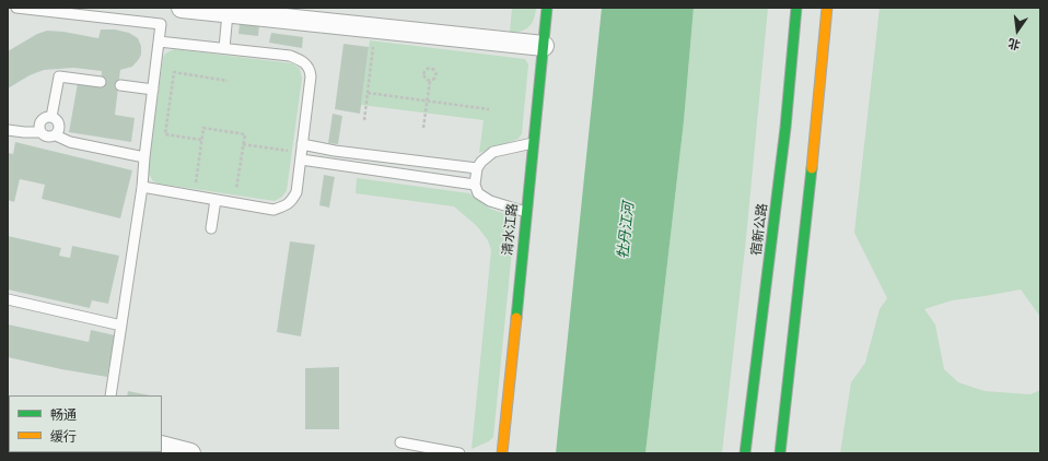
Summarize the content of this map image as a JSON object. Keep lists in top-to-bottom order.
{
  "streets": {
    "main road": ["清水江路", "宿新公路"]
  },
  "water": ["牡丹江河"],
  "legend": ["畅通", "缓行"],
  "north": "bottom"
}
